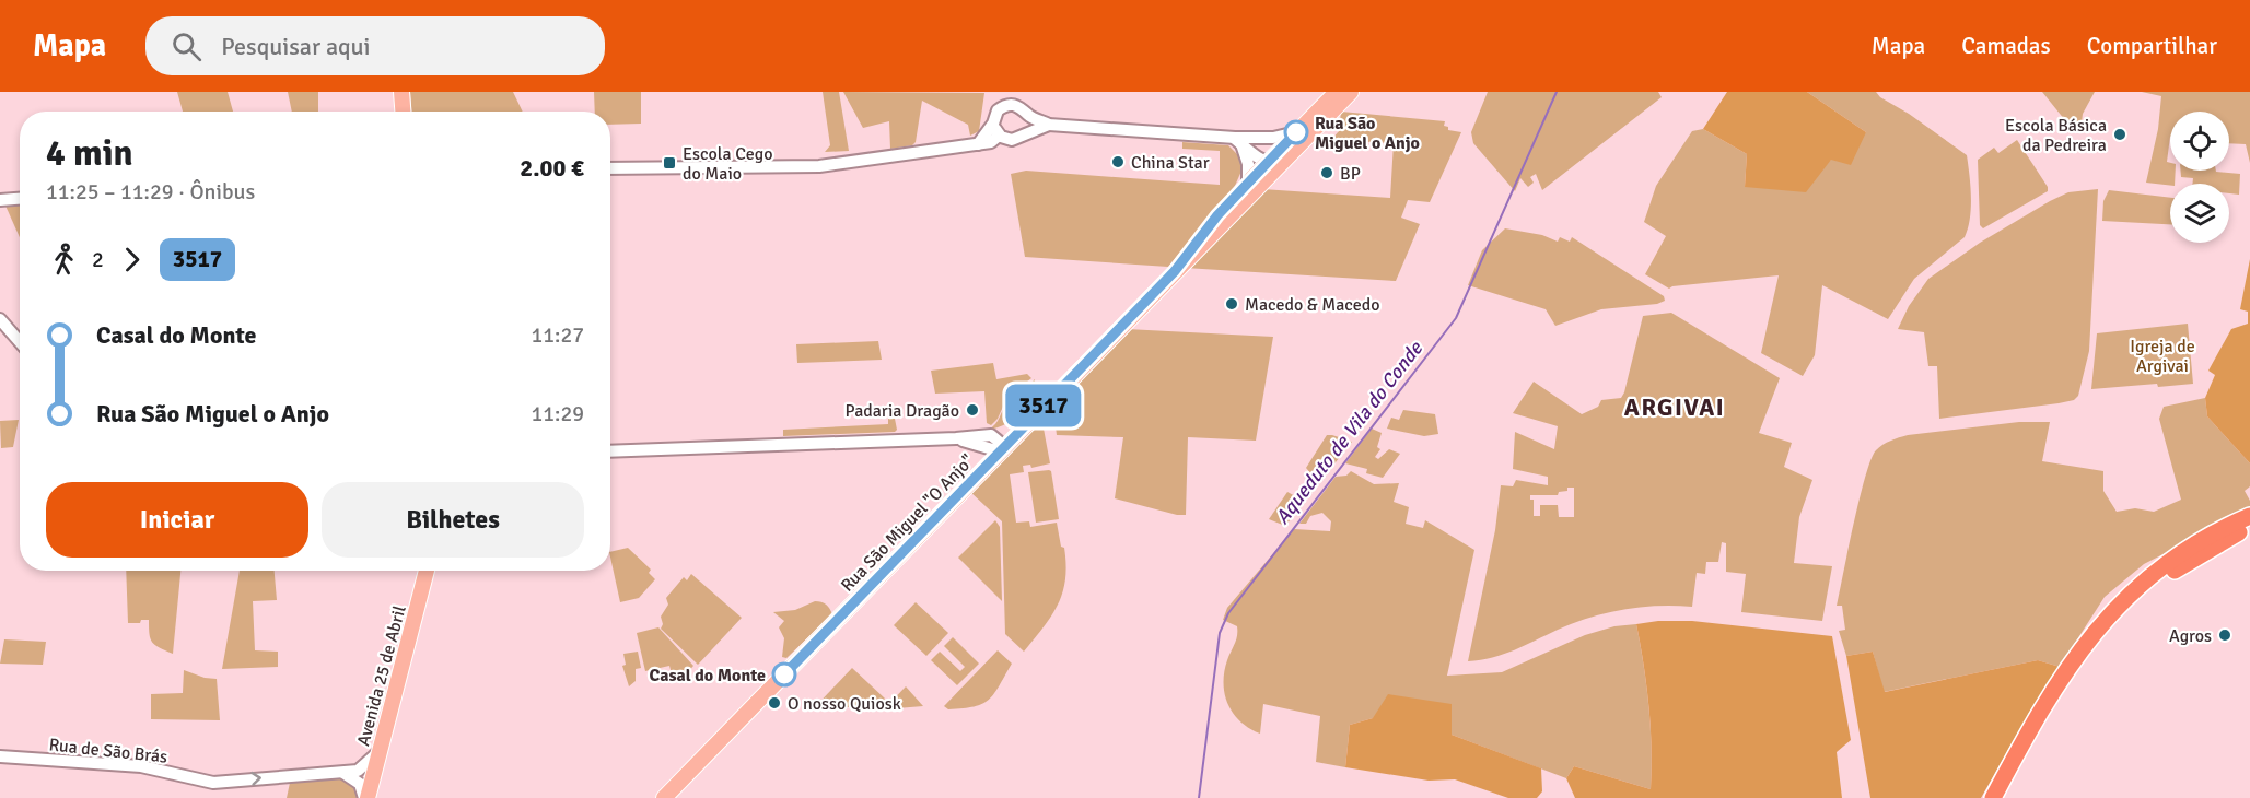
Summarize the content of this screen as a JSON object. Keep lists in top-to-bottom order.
{
  "streets": {
    "main road": ["Rua São Miguel \"O Anjo\"", "Avenida 25 de Abril"],
    "street": ["Rua de São Brás"]
  },
  "crossings": [
    ["Avenida 25 de Abril", "Rua de São Brás"]
  ],
  "one_way": ["Rua de São Brás"],
  "districts": ["ARGIVAI"],
  "water": ["Aqueduto de Vila do Conde"],
  "parks": ["Igreja de Argivai"],
  "places": {
    "other": [
      "Rua São Miguel o Anjo",
      "Escola Básica da Pedreira",
      "China Star",
      "BP",
      "Macedo & Macedo",
      "Padaria Dragão",
      "Agros",
      "Casal do Monte",
      "O nosso Quiosk"
    ],
    "transit": ["Escola Cego do Maio"]
  },
  "lines": ["bus line 3517"],
  "page": {
    "header": "Mapa",
    "search": "Pesquisar aqui",
    "nav": ["Mapa", "Camadas", "Compartilhar"],
    "on_map": "3517",
    "heading": ["4 min", "11:25 – 11:29 · Ônibus", "2.00 €"],
    "legs": ["2", "3517"],
    "list": [
      {
        "name": "Casal do Monte",
        "value": "11:27"
      },
      {
        "name": "Rua São Miguel o Anjo",
        "value": "11:29"
      }
    ],
    "buttons": ["Iniciar", "Bilhetes"]
  }
}
